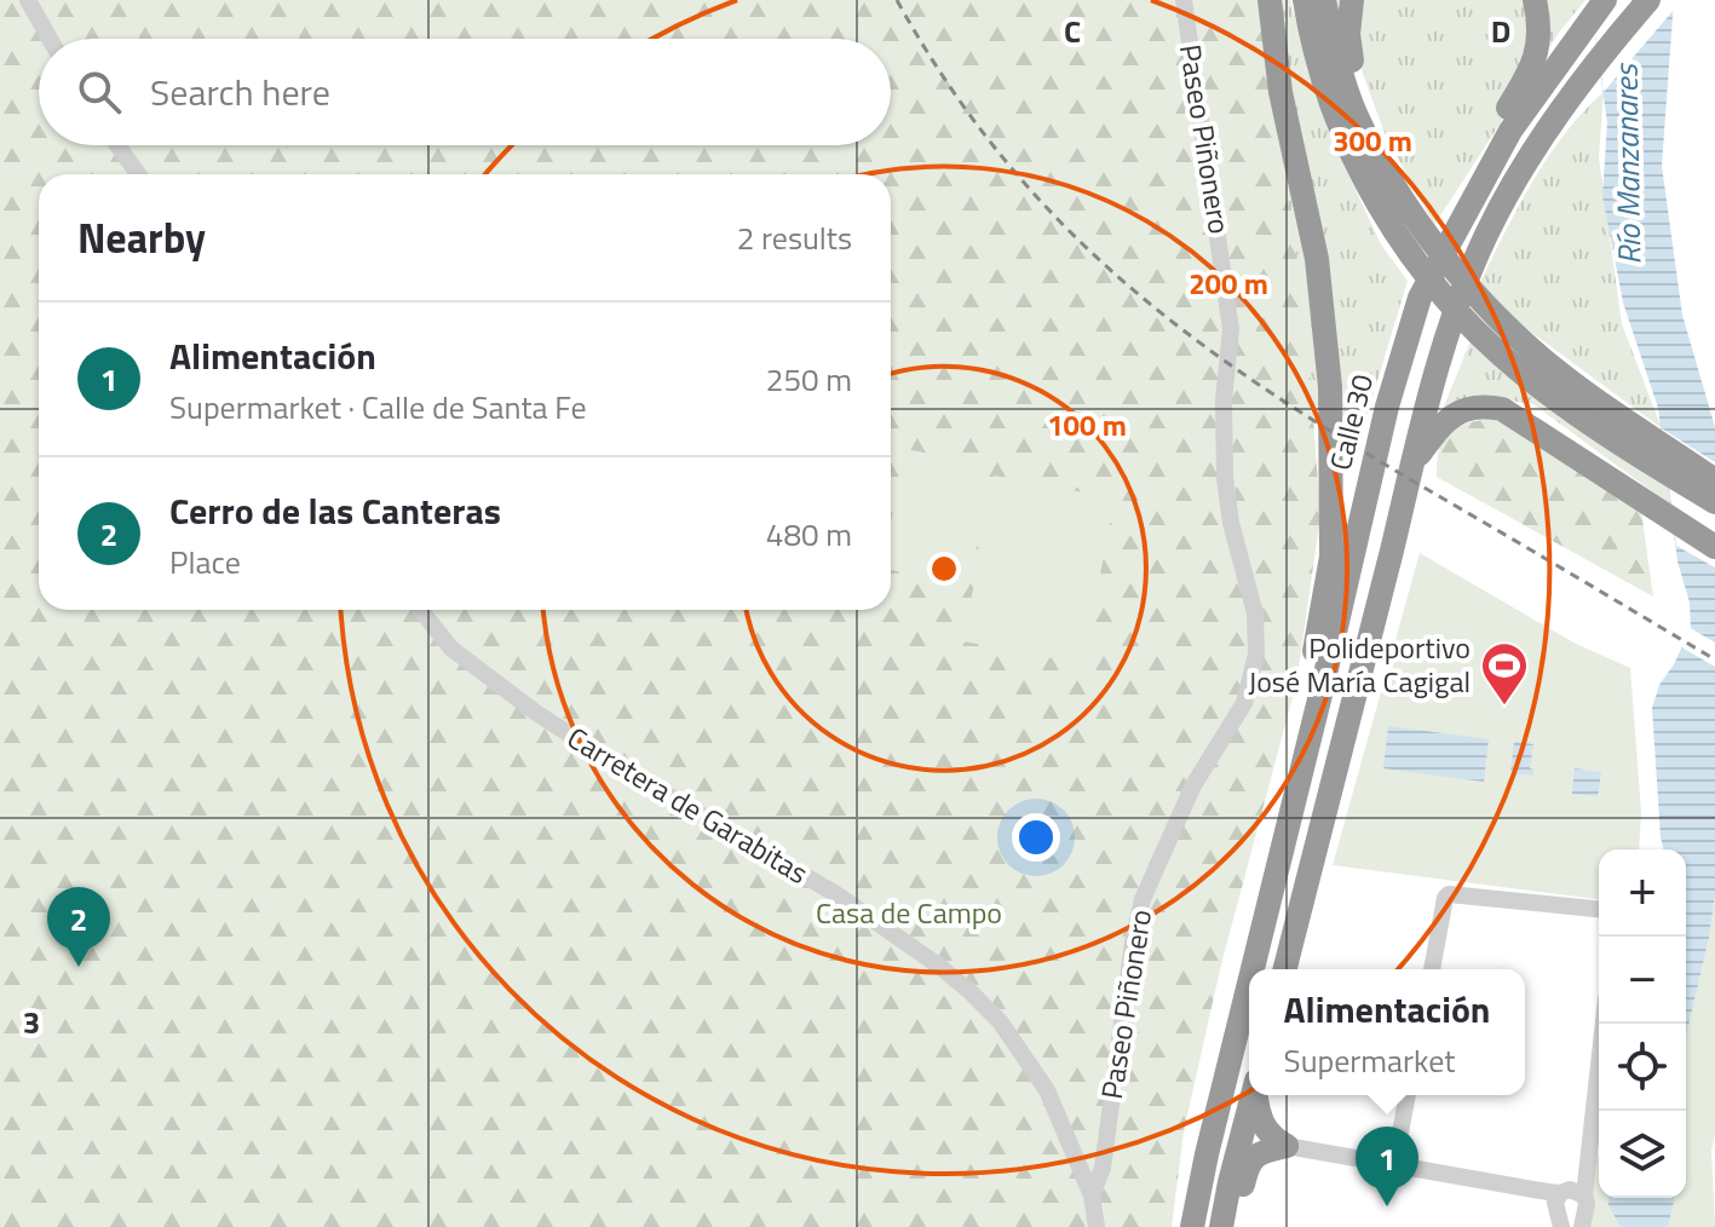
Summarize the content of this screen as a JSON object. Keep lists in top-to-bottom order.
{
  "streets": {
    "highway": ["Calle 30"],
    "street": ["Paseo Piñonero", "Carretera de Garabitas"]
  },
  "crossings": [
    ["Paseo Piñonero", "Carretera de Garabitas"]
  ],
  "water": ["Río Manzanares"],
  "parks": ["Casa de Campo"],
  "places": {
    "sports": ["Polideportivo José María Cagigal"]
  },
  "page": {
    "search": "Search here",
    "heading": ["Nearby", "2 results"],
    "list": [
      {
        "mark": "1",
        "name": "Alimentación",
        "note": "Supermarket · Calle de Santa Fe",
        "value": "250 m"
      },
      {
        "mark": "2",
        "name": "Cerro de las Canteras",
        "note": "Place",
        "value": "480 m"
      }
    ],
    "map_buttons": ["+", "−"],
    "pins": ["2", "1"],
    "popup": ["Alimentación", "Supermarket"]
  },
  "grid": {
    "columns": ["C", "D"],
    "rows": ["3"]
  },
  "rings": ["300 m", "200 m", "100 m"]
}
